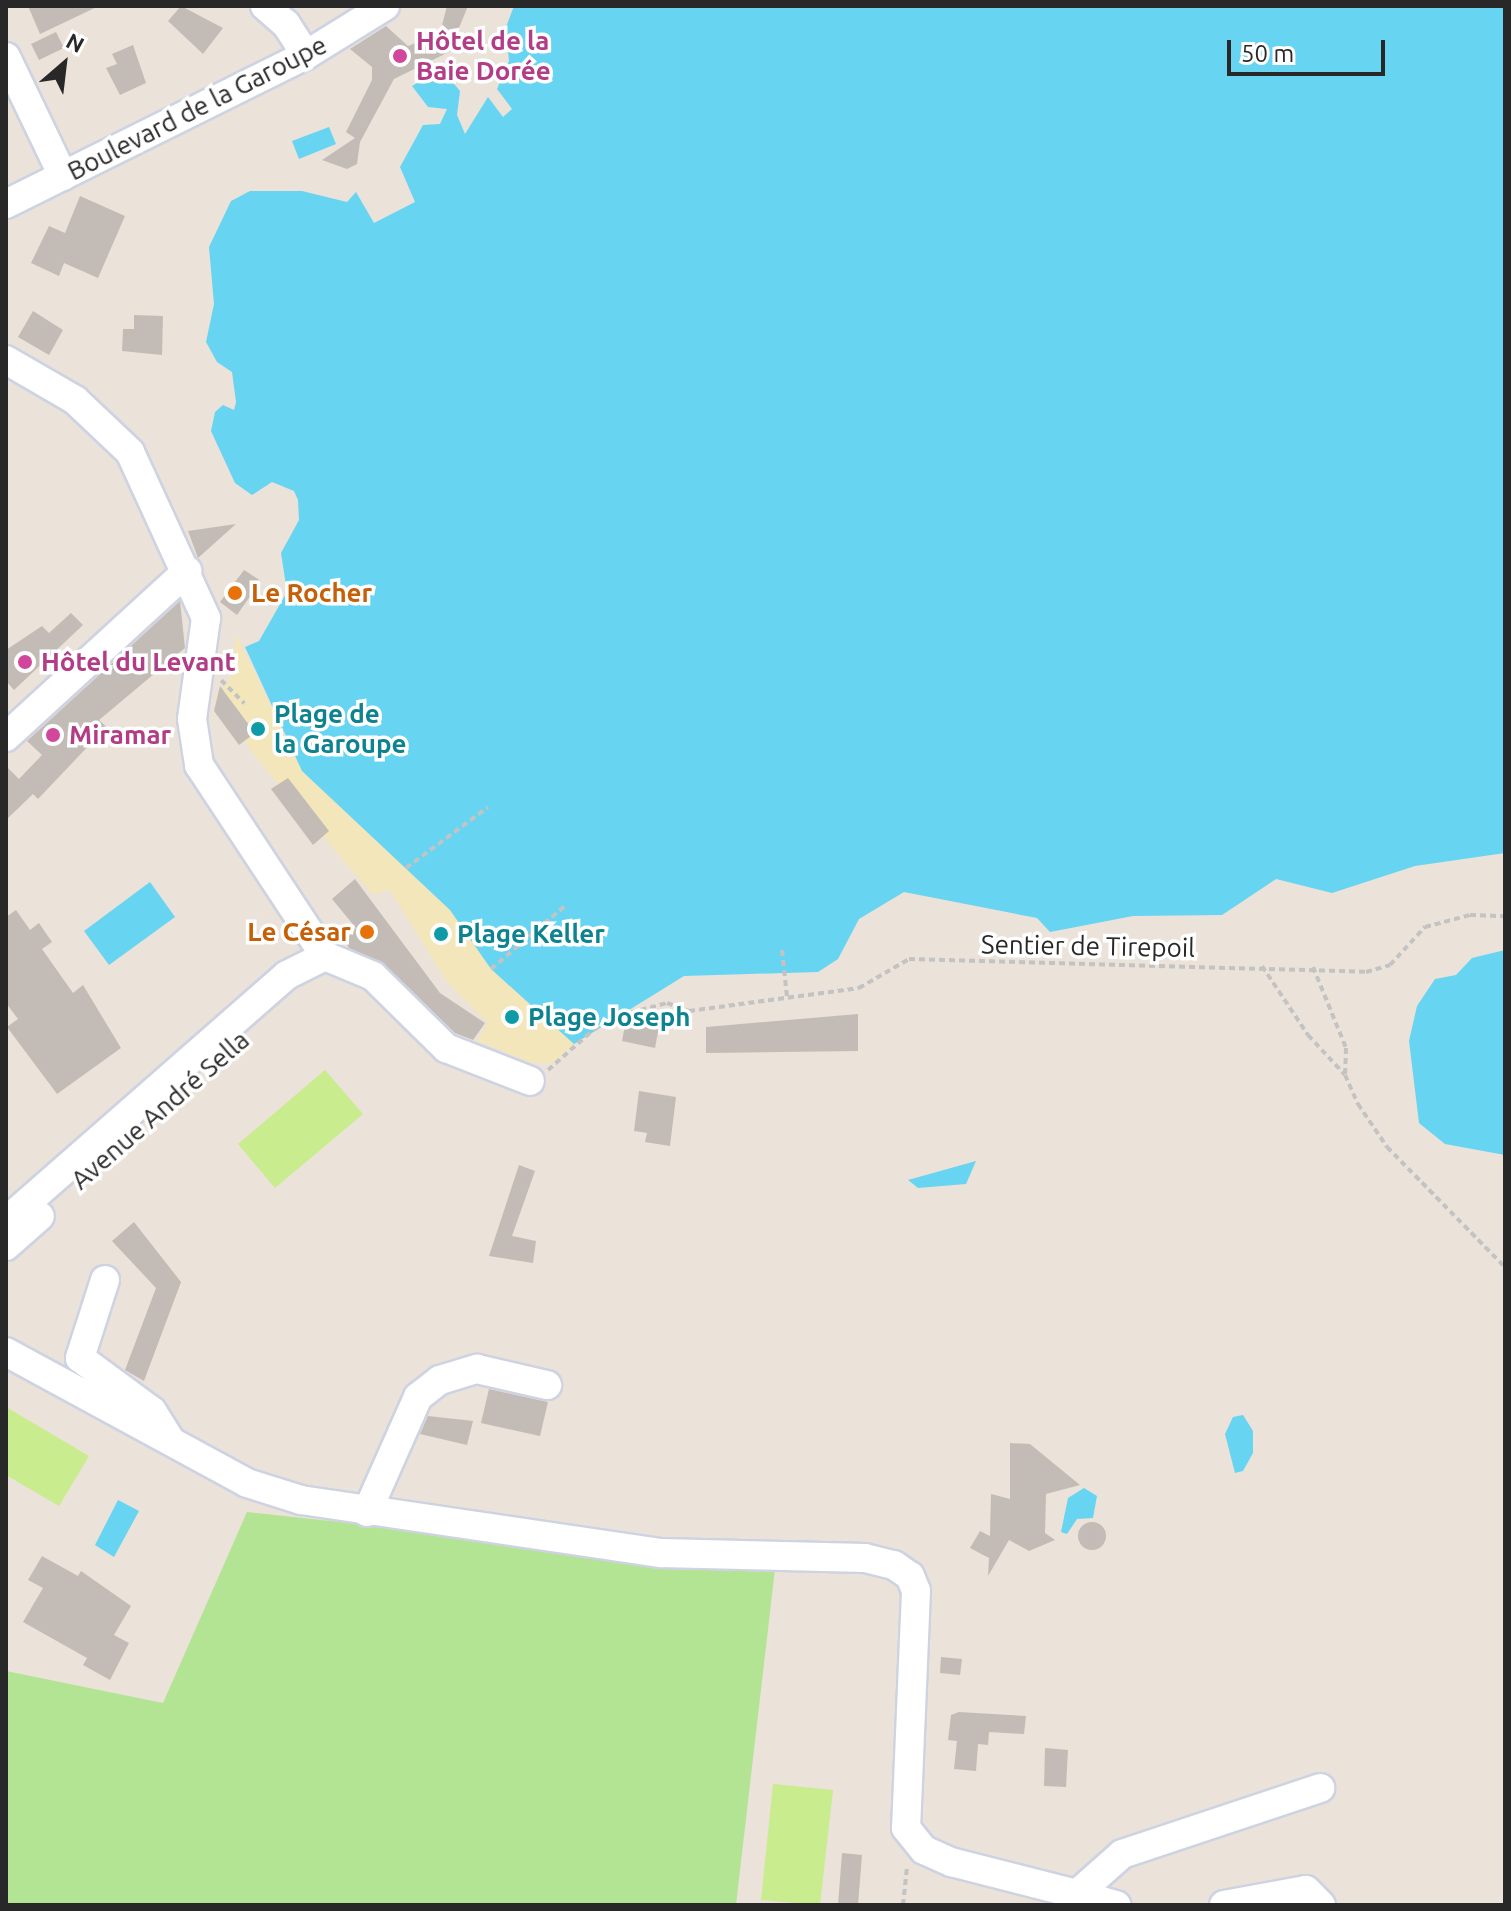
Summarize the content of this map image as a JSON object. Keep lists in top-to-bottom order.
{
  "streets": {
    "street": ["Boulevard de la Garoupe", "Avenue André Sella"],
    "path": ["Sentier de Tirepoil"]
  },
  "places": [
    "Hôtel de la Baie Dorée",
    "Le Rocher",
    "Hôtel du Levant",
    "Plage de la Garoupe",
    "Miramar",
    "Le César",
    "Plage Keller",
    "Plage Joseph"
  ],
  "scale_bar": "50 m",
  "north": "top right"
}
